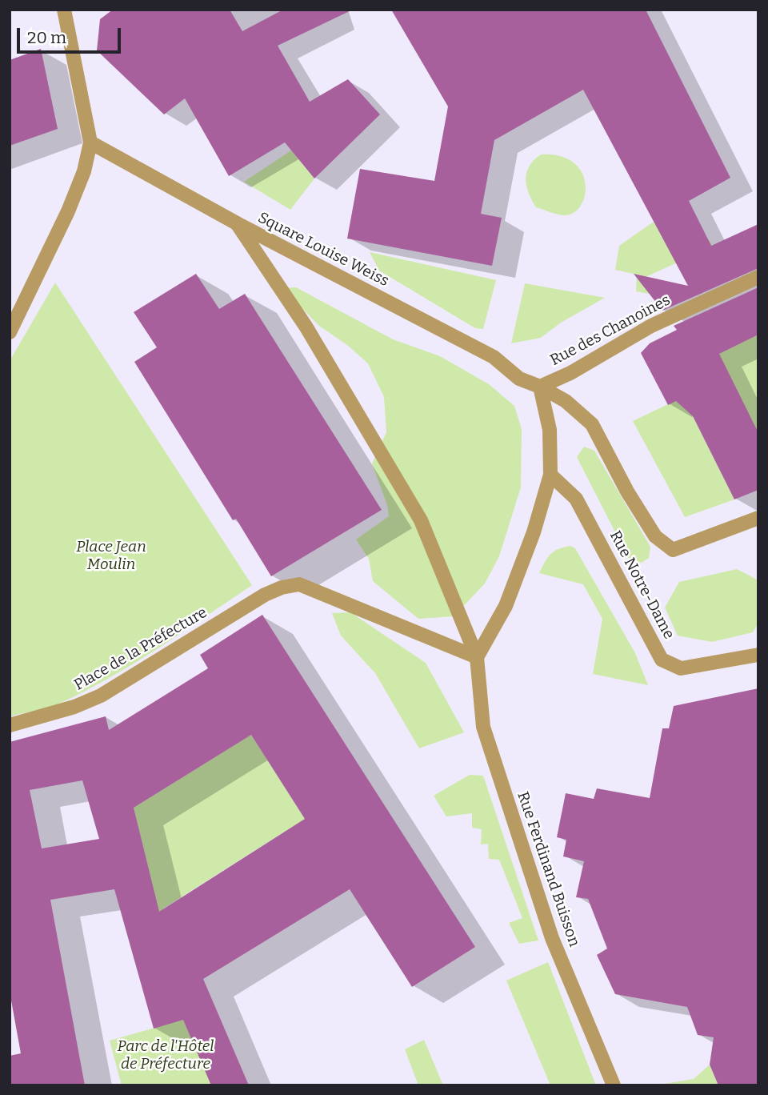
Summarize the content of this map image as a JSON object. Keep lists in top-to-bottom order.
{
  "streets": {
    "street": [
      "Square Louise Weiss",
      "Rue des Chanoines",
      "Rue Notre-Dame",
      "Place de la Préfecture",
      "Rue Ferdinand Buisson"
    ]
  },
  "crossings": [
    ["Square Louise Weiss", "Rue des Chanoines"],
    ["Square Louise Weiss", "Rue Ferdinand Buisson"],
    ["Place de la Préfecture", "Rue Ferdinand Buisson"]
  ],
  "parks": ["Place Jean Moulin", "Parc de l'Hôtel de Préfecture"],
  "scale_bar": "20 m"
}
